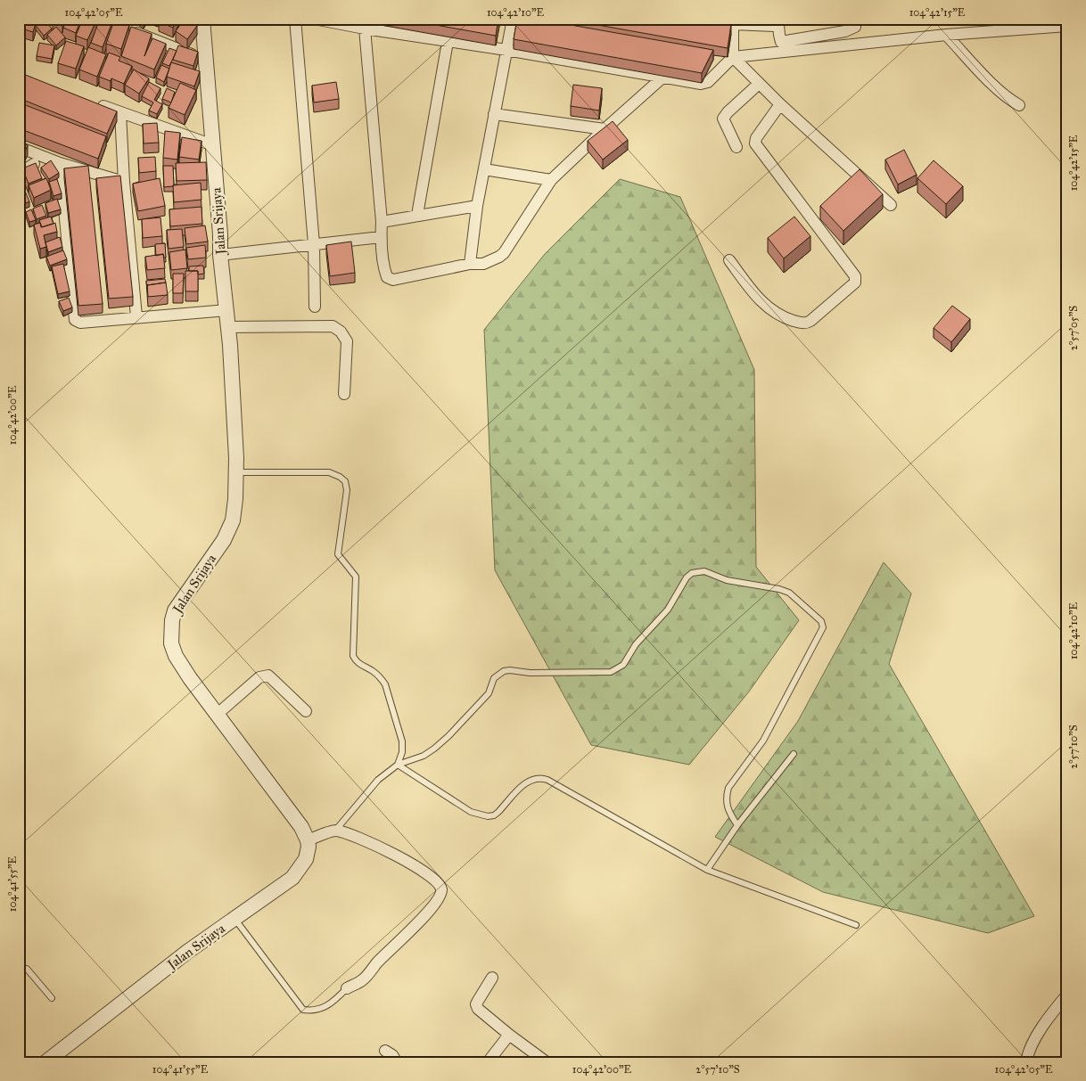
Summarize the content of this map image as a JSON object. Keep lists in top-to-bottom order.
{
  "streets": {
    "street": ["Jalan Srijaya"]
  },
  "coordinates": [
    "104°42'05\"E",
    "104°42'10\"E",
    "104°42'15\"E",
    "2°57'05\"S",
    "104°42'00\"E",
    "2°57'10\"S",
    "104°41'55\"E"
  ]
}
